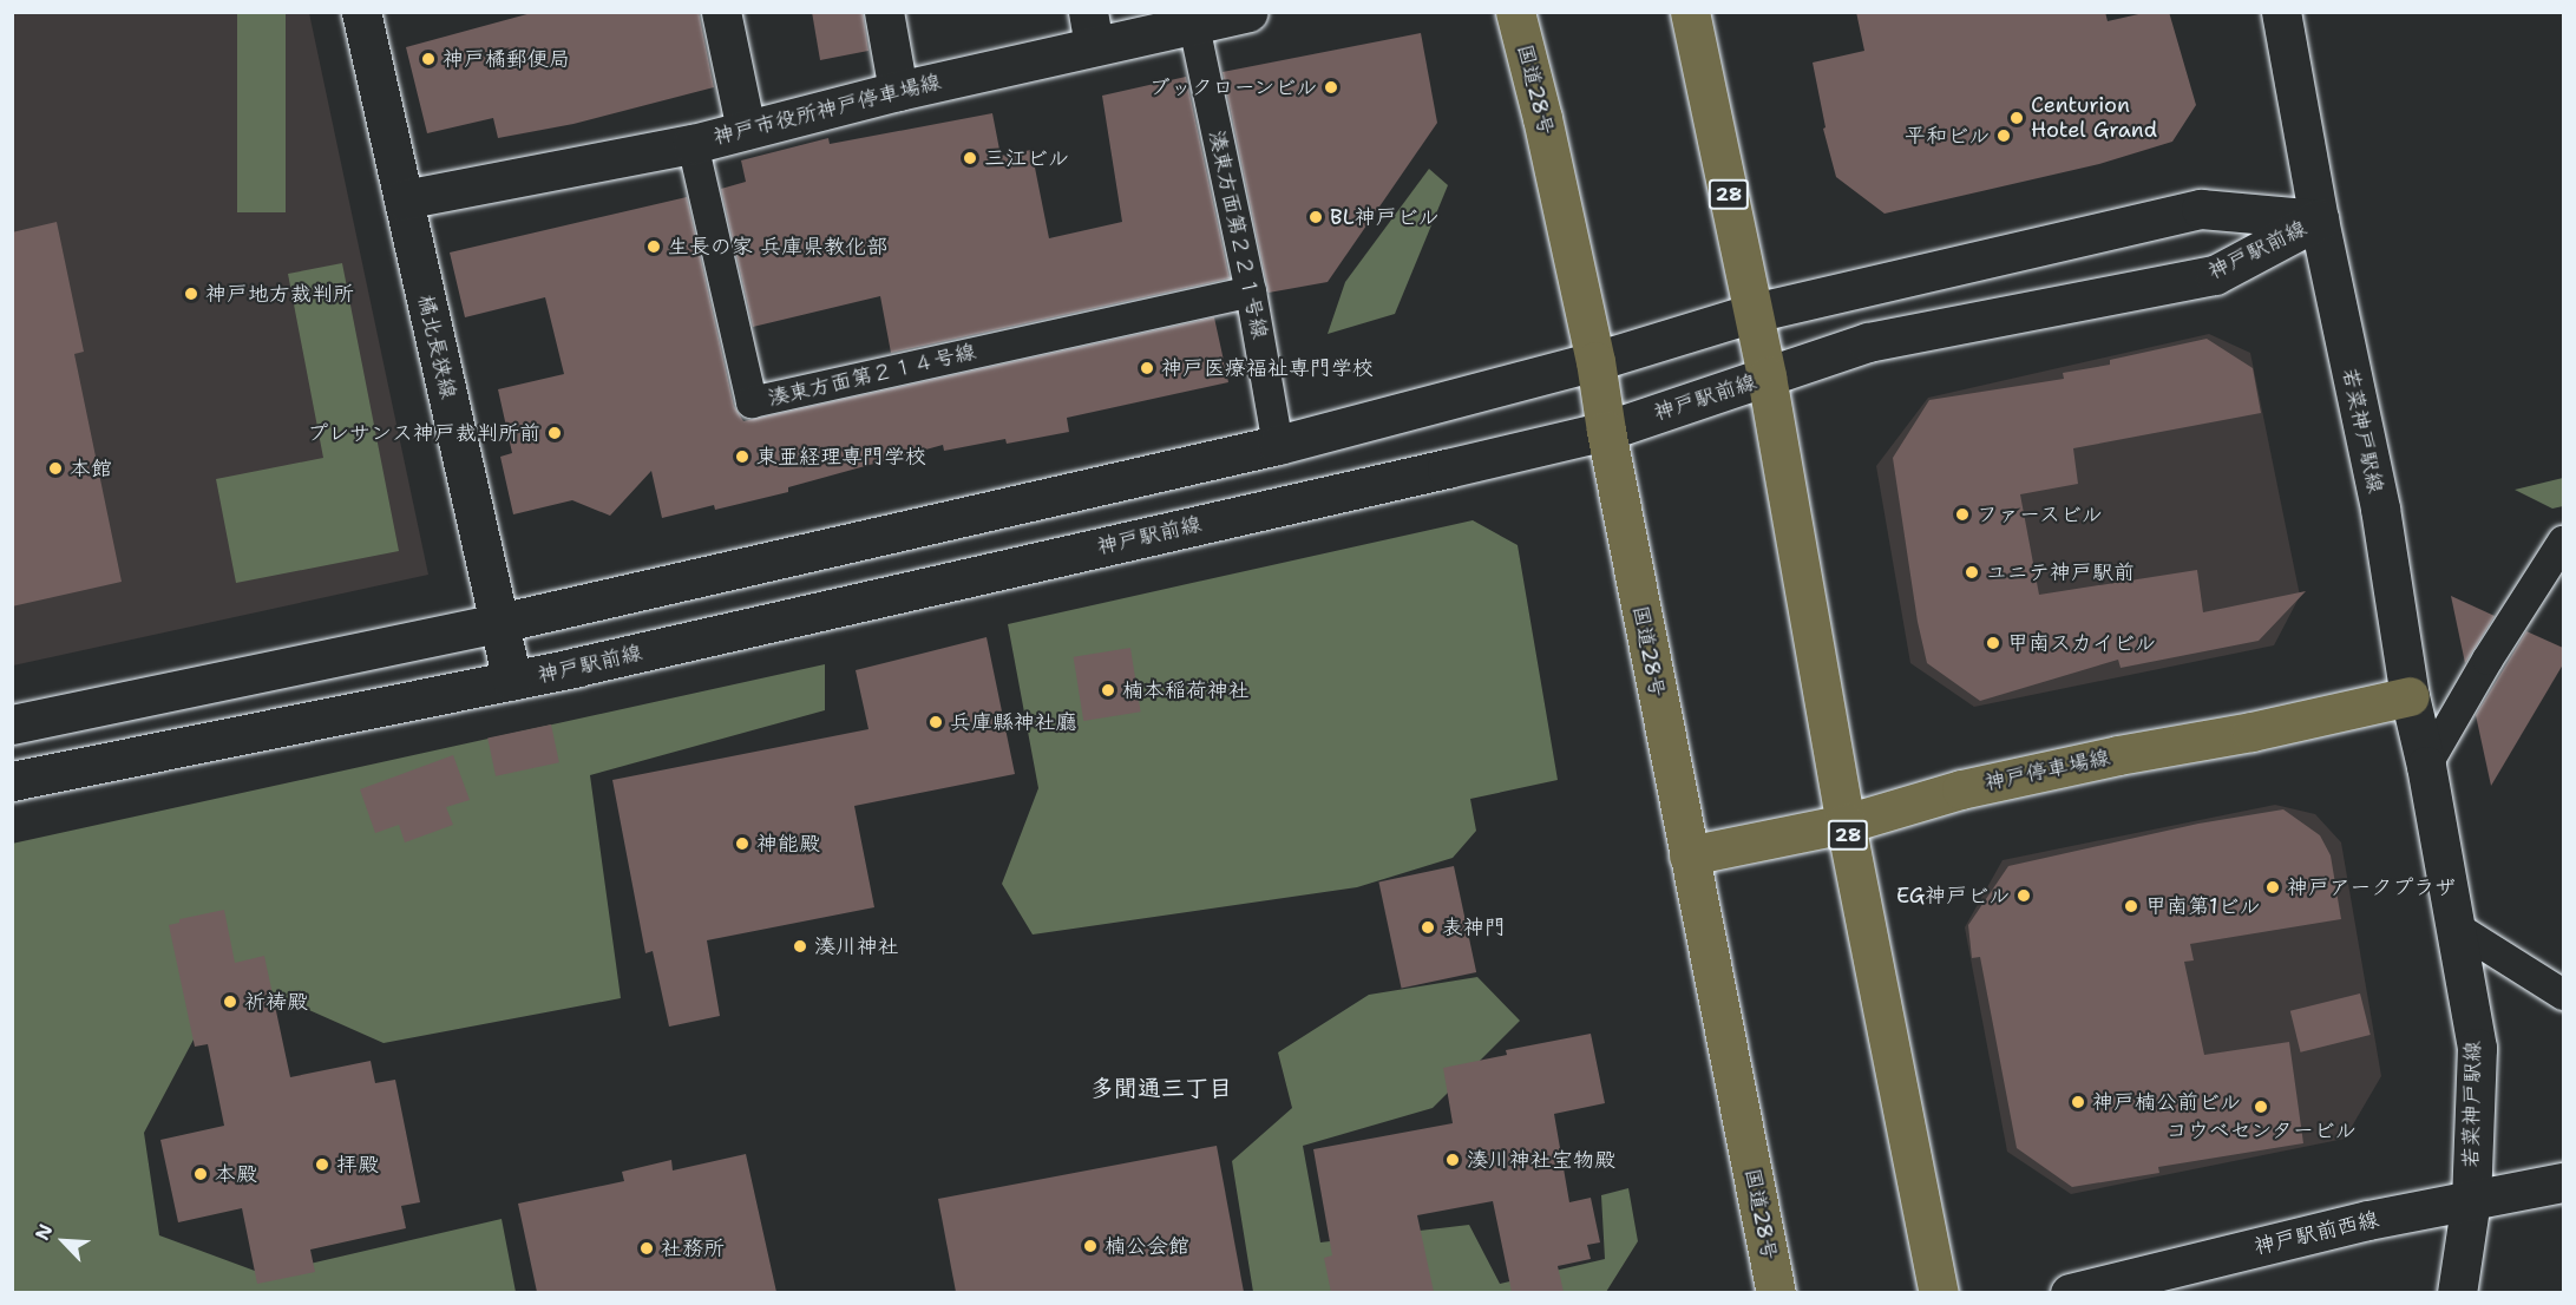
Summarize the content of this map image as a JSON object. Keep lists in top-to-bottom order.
{
  "streets": {
    "main road": ["国道28号", "28", "神戸停車場線"],
    "street": [
      "神戸市役所神戸停車場線",
      "神戸駅前線",
      "橘北長狭線",
      "若菜神戸駅線",
      "神戸駅前西線"
    ],
    "lane": ["湊東方面第２２１号線", "湊東方面第２１４号線"]
  },
  "crossings": [
    ["国道28号", "神戸駅前線"],
    ["国道28号", "神戸停車場線"],
    ["神戸市役所神戸停車場線", "湊東方面第２２１号線"],
    ["神戸市役所神戸停車場線", "橘北長狭線"],
    ["神戸市役所神戸停車場線", "湊東方面第２１４号線"],
    ["28", "神戸駅前線"],
    ["28", "神戸停車場線"],
    ["湊東方面第２２１号線", "神戸駅前線"],
    ["湊東方面第２２１号線", "湊東方面第２１４号線"],
    ["神戸駅前線", "橘北長狭線"],
    ["神戸駅前線", "若菜神戸駅線"],
    ["若菜神戸駅線", "神戸停車場線"],
    ["若菜神戸駅線", "神戸駅前西線"]
  ],
  "districts": ["多聞通三丁目"],
  "places": [
    "神戸橘郵便局",
    "ブックローンビル",
    "Centurion Hotel Grand",
    "平和ビル",
    "三江ビル",
    "BL神戸ビル",
    "生長の家 兵庫県教化部",
    "神戸地方裁判所",
    "神戸医療福祉専門学校",
    "プレサンス神戸裁判所前",
    "東亜経理専門学校",
    "本館",
    "ファースビル",
    "ユニテ神戸駅前",
    "甲南スカイビル",
    "楠本稲荷神社",
    "兵庫縣神社廳",
    "神能殿",
    "神戸アークプラザ",
    "EG神戸ビル",
    "甲南第1ビル",
    "表神門",
    "湊川神社",
    "祈祷殿",
    "神戸楠公前ビル",
    "コウベセンタービル",
    "湊川神社宝物殿",
    "拝殿",
    "本殿",
    "楠公会館",
    "社務所"
  ],
  "north": "top left"
}
